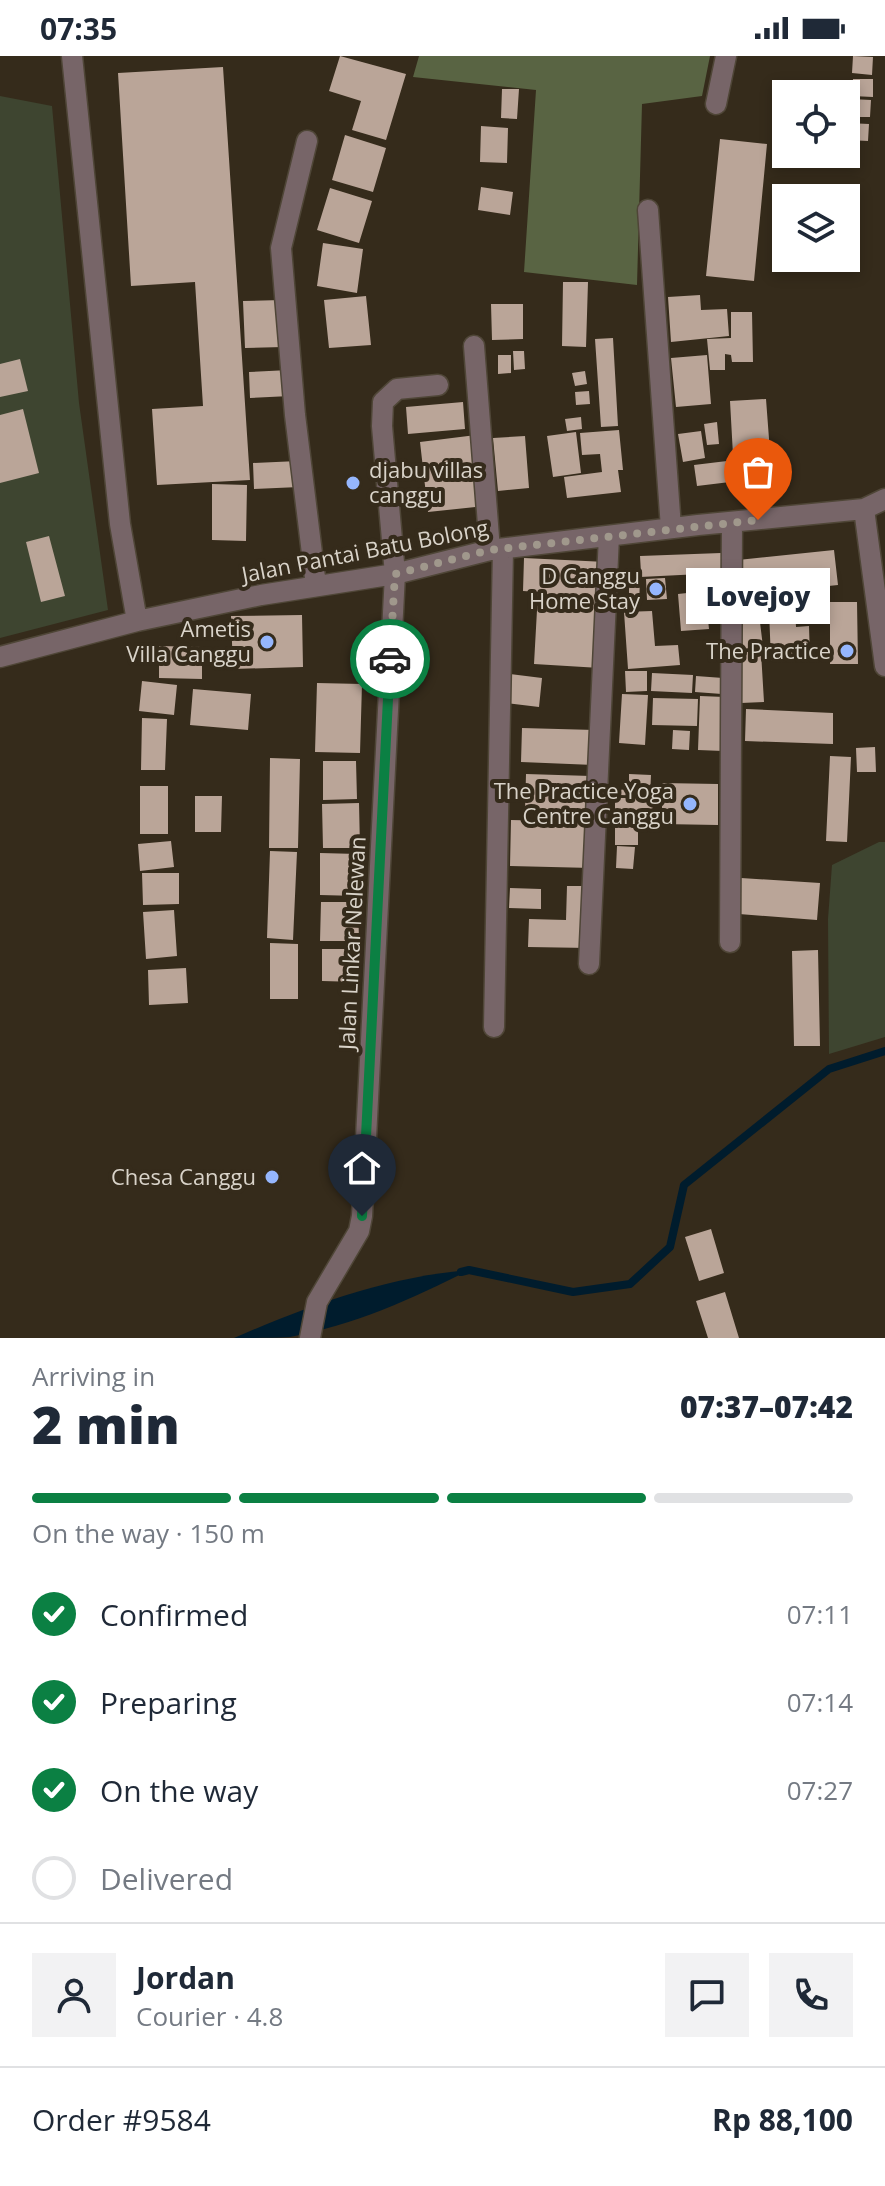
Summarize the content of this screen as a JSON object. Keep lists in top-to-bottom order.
{
  "streets": {
    "street": ["Jalan Pantai Batu Bolong", "Jalan Linkar Nelewan"]
  },
  "crossings": [
    ["Jalan Pantai Batu Bolong", "Jalan Linkar Nelewan"]
  ],
  "places": [
    "djabu villas canggu",
    "Lovejoy",
    "D Canggu Home Stay",
    "Ametis Villa Canggu",
    "The Practice",
    "The Practice Yoga Centre Canggu",
    "Chesa Canggu"
  ],
  "page": {
    "status": "07:35",
    "bubble": "Lovejoy",
    "heading": ["2 min", "Arriving in", "07:37–07:42"],
    "panel": [
      "Jordan",
      "Courier · 4.8",
      "Order #9584",
      "Rp 88,100"
    ],
    "bar": "On the way · 150 m",
    "list": [
      ["Confirmed", "07:11"],
      ["Preparing", "07:14"],
      ["On the way", "07:27"],
      "Delivered"
    ]
  }
}
